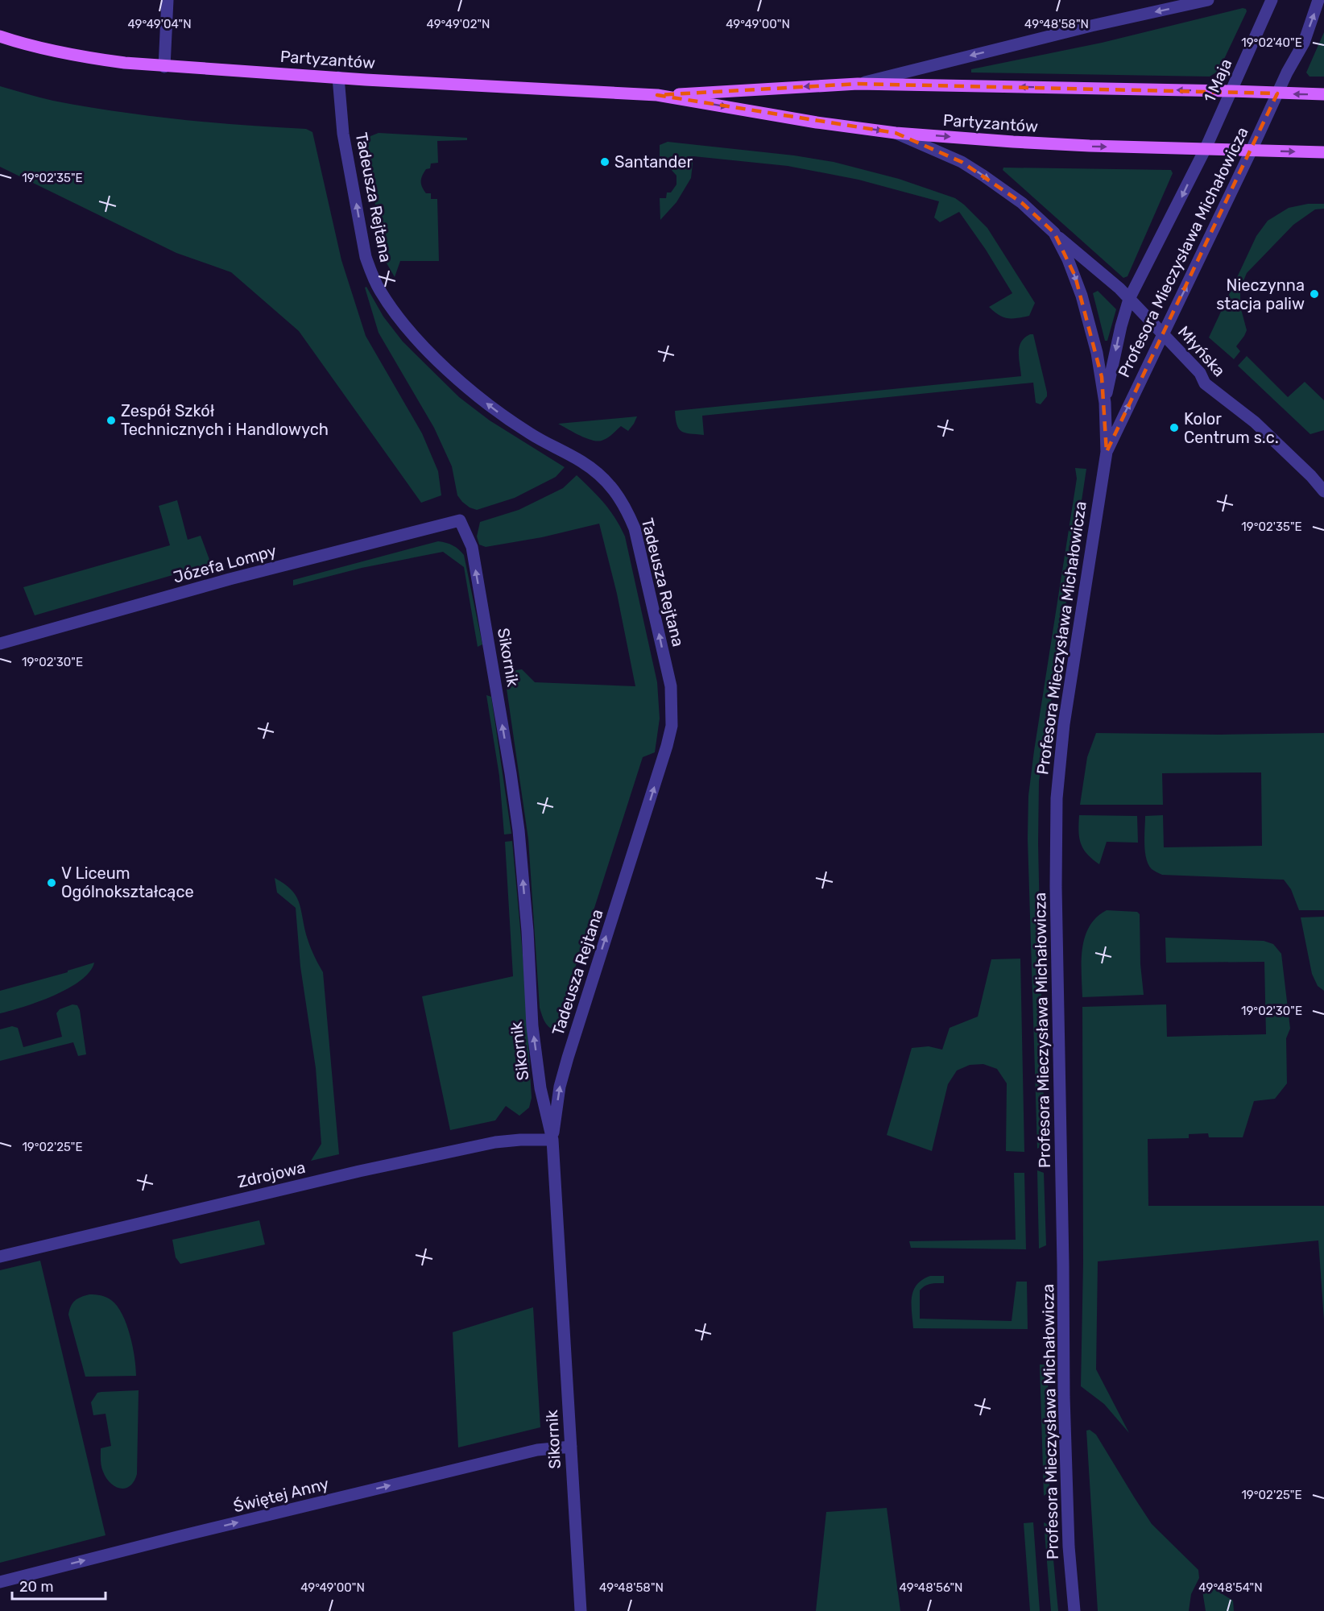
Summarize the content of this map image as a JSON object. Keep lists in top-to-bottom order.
{
  "streets": {
    "main road": ["Partyzantów"],
    "street": [
      "1 Maja",
      "Tadeusza Rejtana",
      "Profesora Mieczysława Michałowicza",
      "Młyńska",
      "Józefa Lompy",
      "Sikornik",
      "Zdrojowa",
      "Świętej Anny"
    ]
  },
  "crossings": [
    ["Partyzantów", "1 Maja"],
    ["Partyzantów", "Tadeusza Rejtana"],
    ["Partyzantów", "Profesora Mieczysława Michałowicza"],
    ["1 Maja", "Profesora Mieczysława Michałowicza"],
    ["Tadeusza Rejtana", "Sikornik"],
    ["Tadeusza Rejtana", "Zdrojowa"],
    ["Profesora Mieczysława Michałowicza", "Młyńska"],
    ["Józefa Lompy", "Sikornik"],
    ["Sikornik", "Zdrojowa"],
    ["Sikornik", "Świętej Anny"]
  ],
  "one_way": ["Tadeusza Rejtana", "Sikornik", "Świętej Anny"],
  "places": [
    "Santander",
    "Nieczynna stacja paliw",
    "Zespół Szkół Technicznych i Handlowych",
    "Kolor Centrum s.c.",
    "V Liceum Ogólnokształcące"
  ],
  "scale_bar": "20 m",
  "coordinates": [
    "49°49'04\"N",
    "49°49'02\"N",
    "49°49'00\"N",
    "49°48'58\"N",
    "19°02'40\"E",
    "19°02'35\"E",
    "19°02'30\"E",
    "19°02'25\"E",
    "49°48'56\"N",
    "49°48'54\"N"
  ]
}
